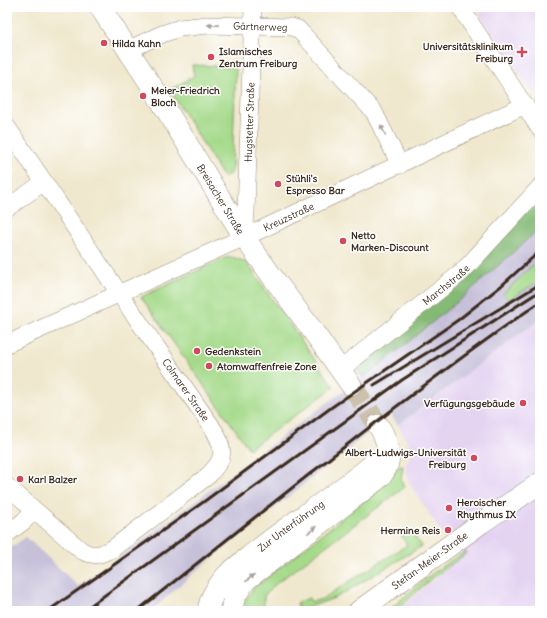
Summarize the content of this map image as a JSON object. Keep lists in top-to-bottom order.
{
  "streets": {
    "main road": ["Breisacher Straße", "Zur Unterführung", "Stefan-Meier-Straße"],
    "street": [
      "Gärtnerweg",
      "Hugstetter Straße",
      "Kreuzstraße",
      "Marchstraße",
      "Colmarer Straße"
    ]
  },
  "crossings": [
    ["Gärtnerweg", "Hugstetter Straße"],
    ["Gärtnerweg", "Breisacher Straße"],
    ["Gärtnerweg", "Kreuzstraße"],
    ["Hugstetter Straße", "Breisacher Straße"],
    ["Hugstetter Straße", "Kreuzstraße"],
    ["Breisacher Straße", "Kreuzstraße"],
    ["Breisacher Straße", "Marchstraße"],
    ["Kreuzstraße", "Colmarer Straße"]
  ],
  "one_way": ["Gärtnerweg"],
  "places": {
    "other": [
      "Hilda Kahn",
      "Islamisches Zentrum Freiburg",
      "Meier-Friedrich Bloch",
      "Stühli's Espresso Bar",
      "Netto Marken-Discount",
      "Gedenkstein",
      "Atomwaffenfreie Zone",
      "Verfügungsgebäude",
      "Albert-Ludwigs-Universität Freiburg",
      "Karl Balzer",
      "Heroischer Rhythmus IX",
      "Hermine Reis"
    ],
    "health": ["Universitätsklinikum Freiburg"]
  }
}
